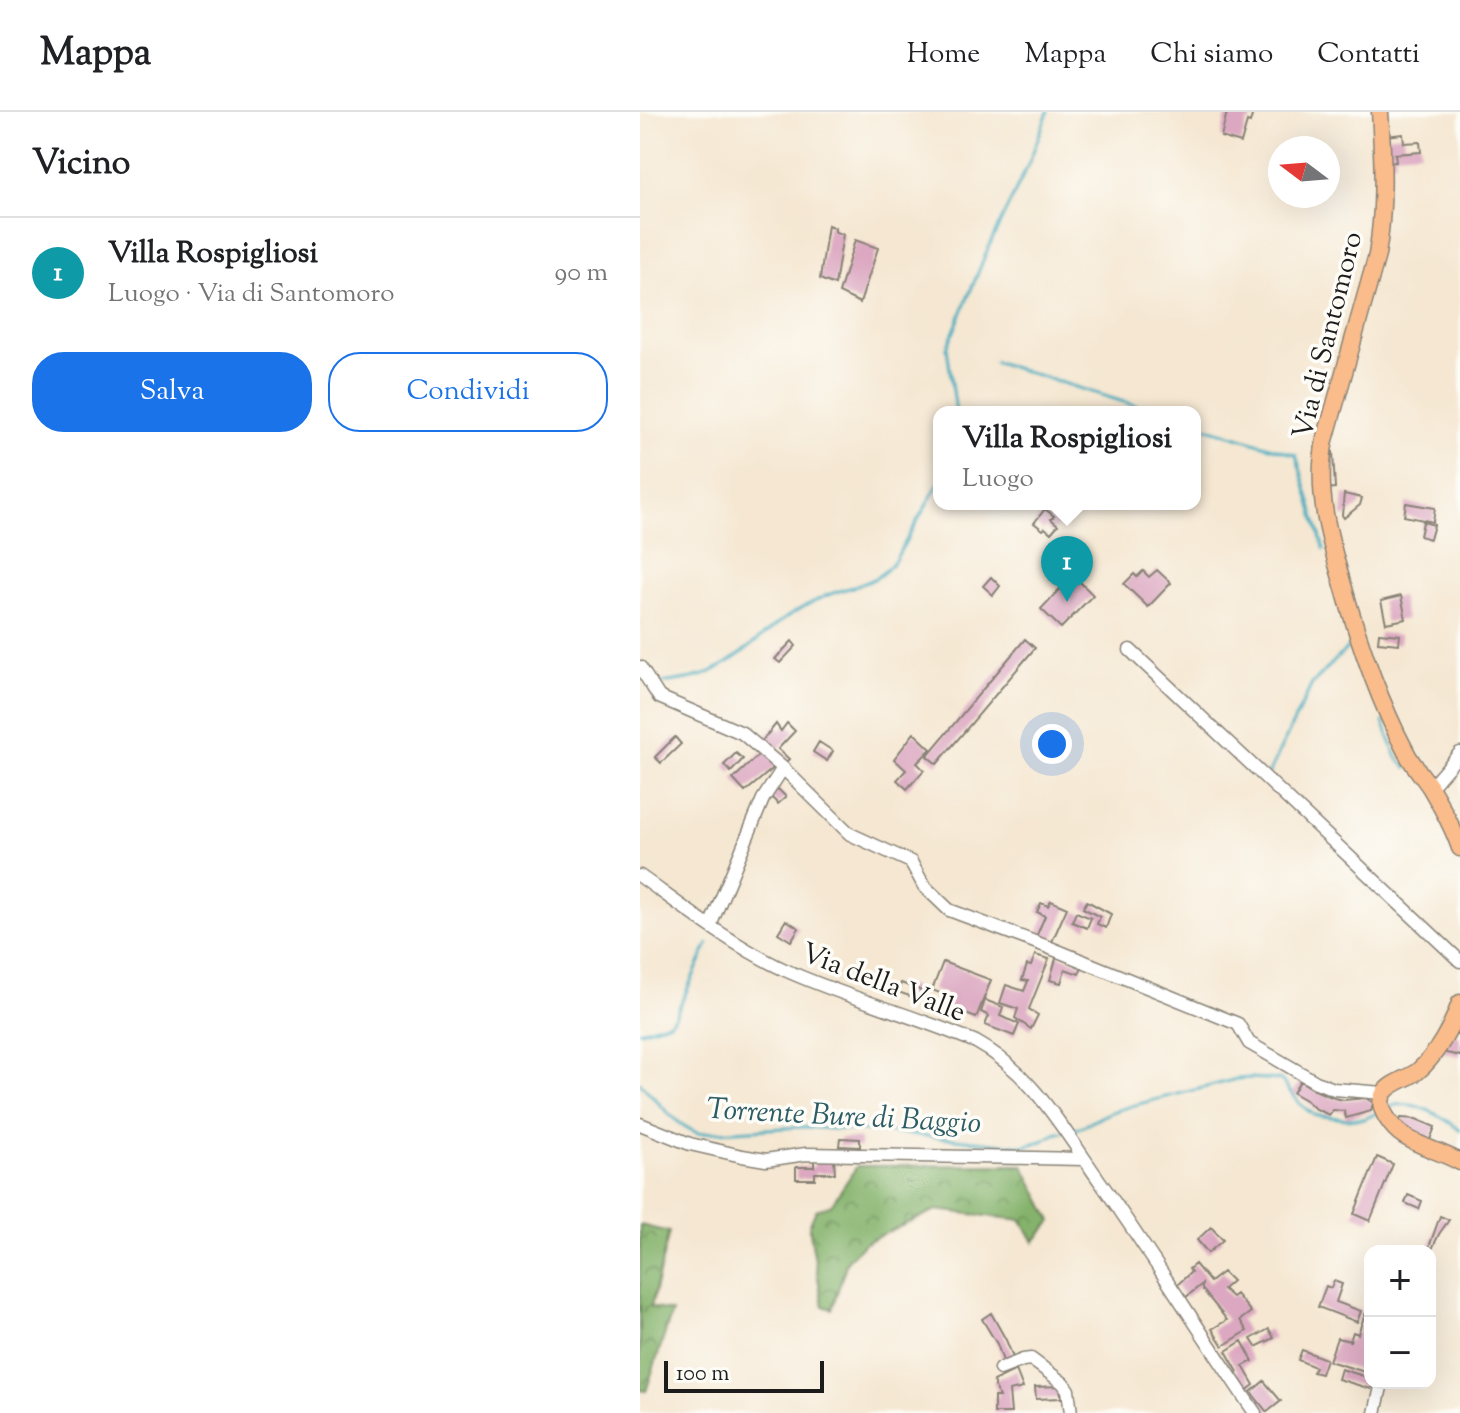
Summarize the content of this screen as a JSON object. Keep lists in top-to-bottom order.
{
  "streets": {
    "main road": ["Via di Santomoro"],
    "street": ["Via della Valle"]
  },
  "water": ["Torrente Bure di Baggio"],
  "scale_bar": "100 m",
  "north": "left",
  "page": {
    "header": "Mappa",
    "nav": [
      "Home",
      "Mappa",
      "Chi siamo",
      "Contatti"
    ],
    "heading": "Vicino",
    "list": [
      {
        "mark": "1",
        "name": "Villa Rospigliosi",
        "note": "Luogo · Via di Santomoro",
        "value": "90 m"
      }
    ],
    "buttons": ["Salva", "Condividi"],
    "popup": ["Villa Rospigliosi", "Luogo"],
    "pins": "1",
    "map_buttons": ["+", "−"],
    "scale": "100 m"
  }
}
